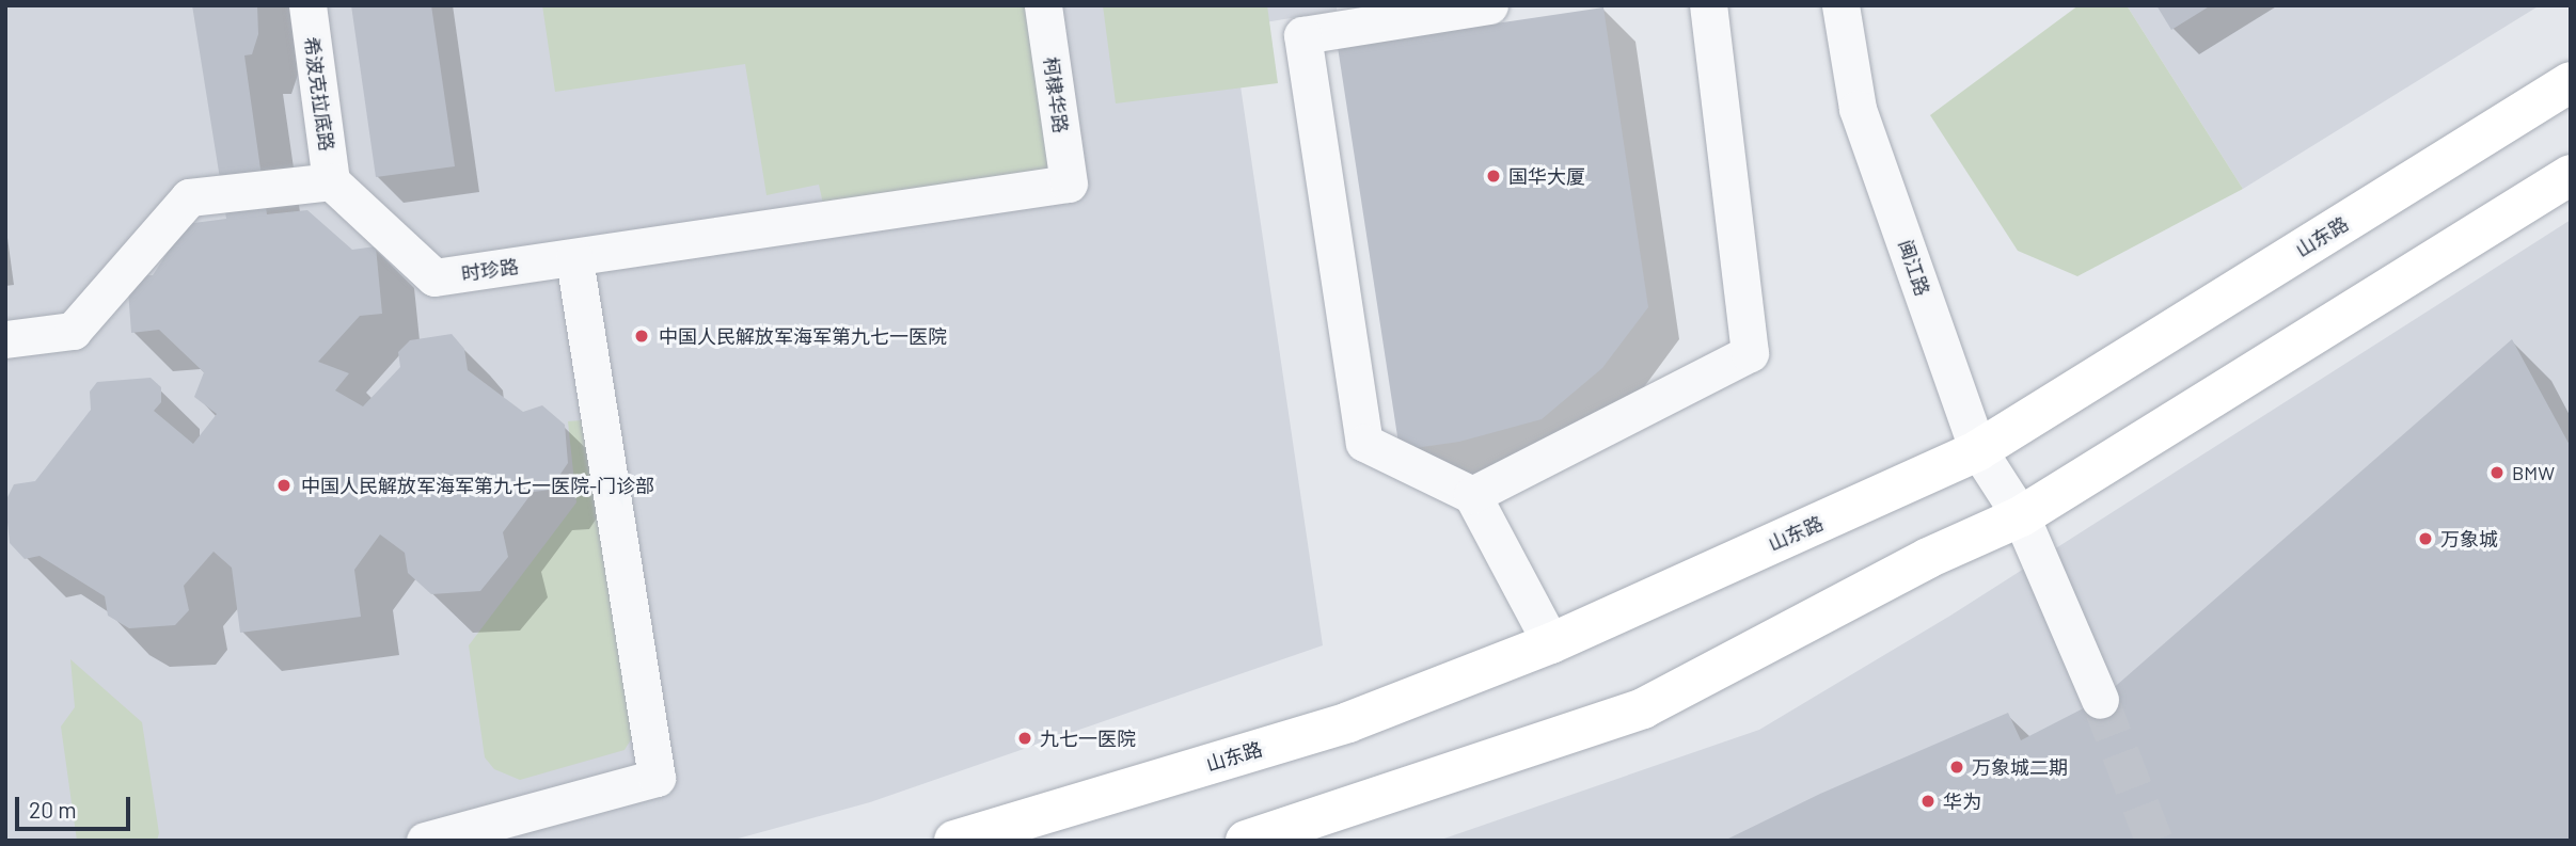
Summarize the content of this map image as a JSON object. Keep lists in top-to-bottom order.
{
  "streets": {
    "main road": ["山东路"],
    "street": [
      "希波克拉底路",
      "柯棣华路",
      "闽江路",
      "时珍路"
    ]
  },
  "crossings": [
    ["希波克拉底路", "时珍路"],
    ["柯棣华路", "时珍路"],
    ["山东路", "闽江路"]
  ],
  "places": [
    "国华大厦",
    "中国人民解放军海军第九七一医院",
    "BMW",
    "中国人民解放军海军第九七一医院-门诊部",
    "万象城",
    "九七一医院",
    "万象城二期",
    "华为"
  ],
  "scale_bar": "20 m"
}
